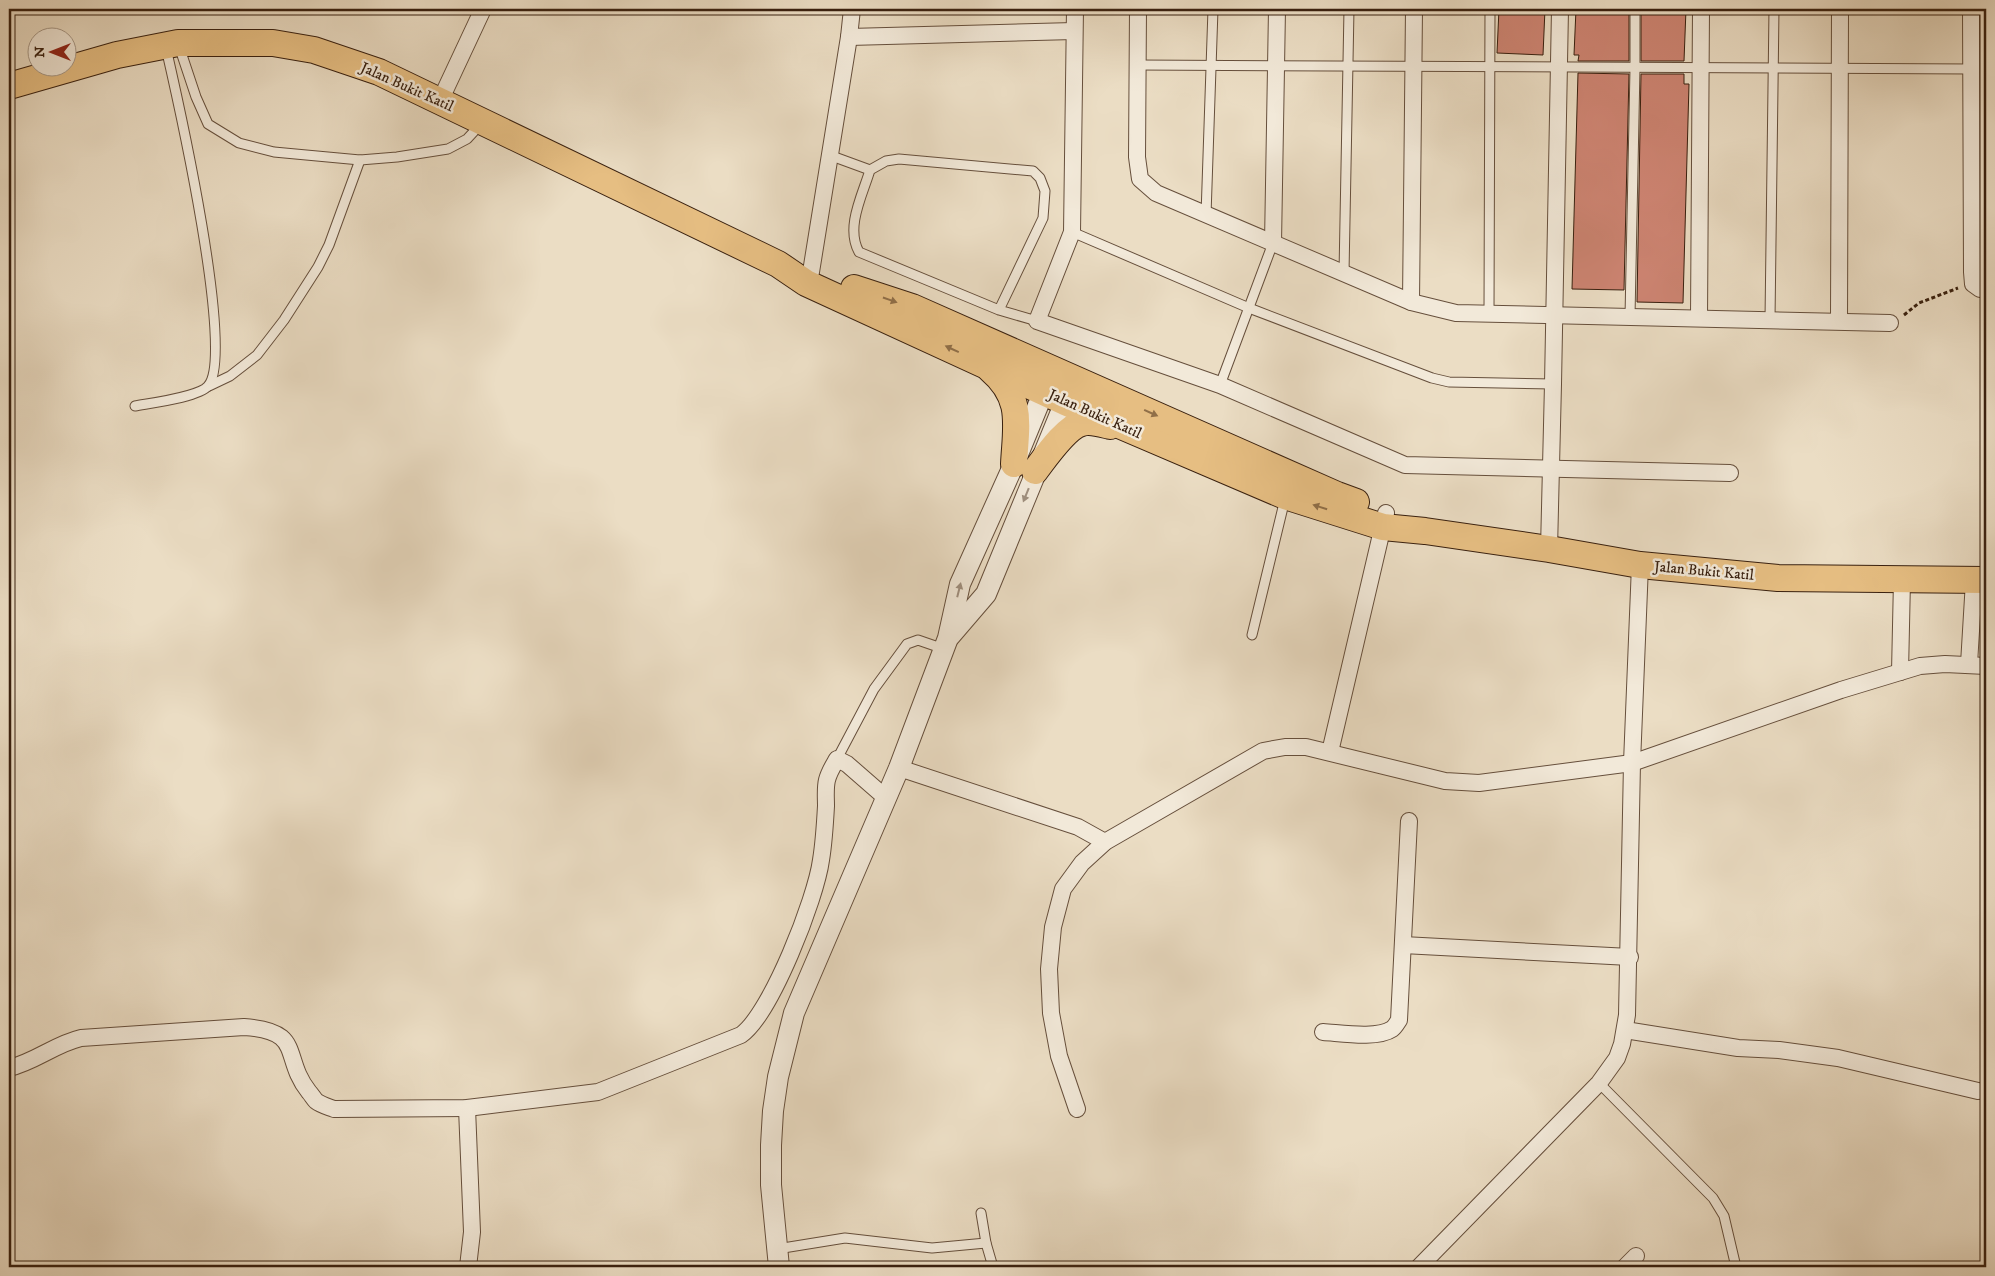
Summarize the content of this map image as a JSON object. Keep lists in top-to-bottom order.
{
  "streets": {
    "main road": ["Jalan Bukit Katil"]
  },
  "north": "left"
}
